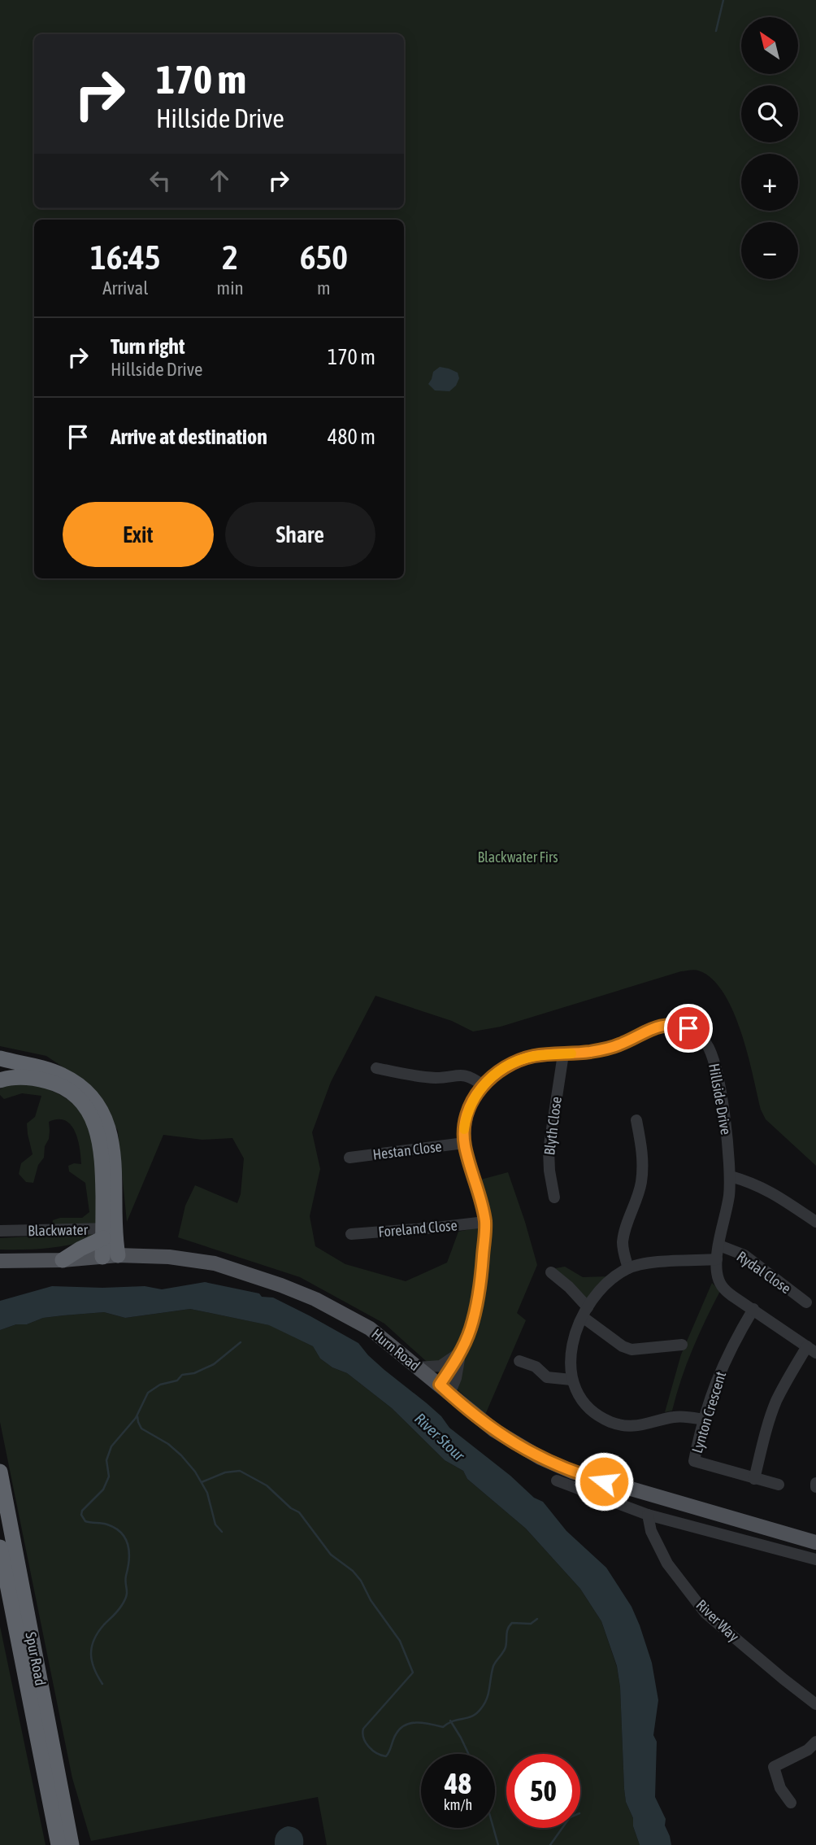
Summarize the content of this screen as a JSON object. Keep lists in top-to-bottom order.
{
  "streets": {
    "highway": ["Spur Road"],
    "main road": ["Hurn Road"],
    "street": [
      "Hillside Drive",
      "Blyth Close",
      "Hestan Close",
      "Foreland Close",
      "Blackwater",
      "Rydal Close",
      "Lynton Crescent",
      "River Way"
    ]
  },
  "crossings": [
    ["Hillside Drive", "Blyth Close"],
    ["Hillside Drive", "Hestan Close"],
    ["Hillside Drive", "Foreland Close"],
    ["Hillside Drive", "Rydal Close"],
    ["Hillside Drive", "Hurn Road"],
    ["Hillside Drive", "Lynton Crescent"]
  ],
  "water": ["River Stour"],
  "parks": ["Blackwater Firs"],
  "north": "top left",
  "page": {
    "map_buttons": ["+", "−"],
    "turn": ["170 m", "Hillside Drive"],
    "eta": [
      "16:45",
      "Arrival",
      "2",
      "min",
      "650",
      "m"
    ],
    "list": [
      {
        "name": "Turn right",
        "note": "Hillside Drive",
        "value": "170 m"
      },
      {
        "name": "Arrive at destination",
        "value": "480 m"
      }
    ],
    "buttons": ["Exit", "Share"],
    "speed": "48 km/h",
    "limit": "50"
  }
}
